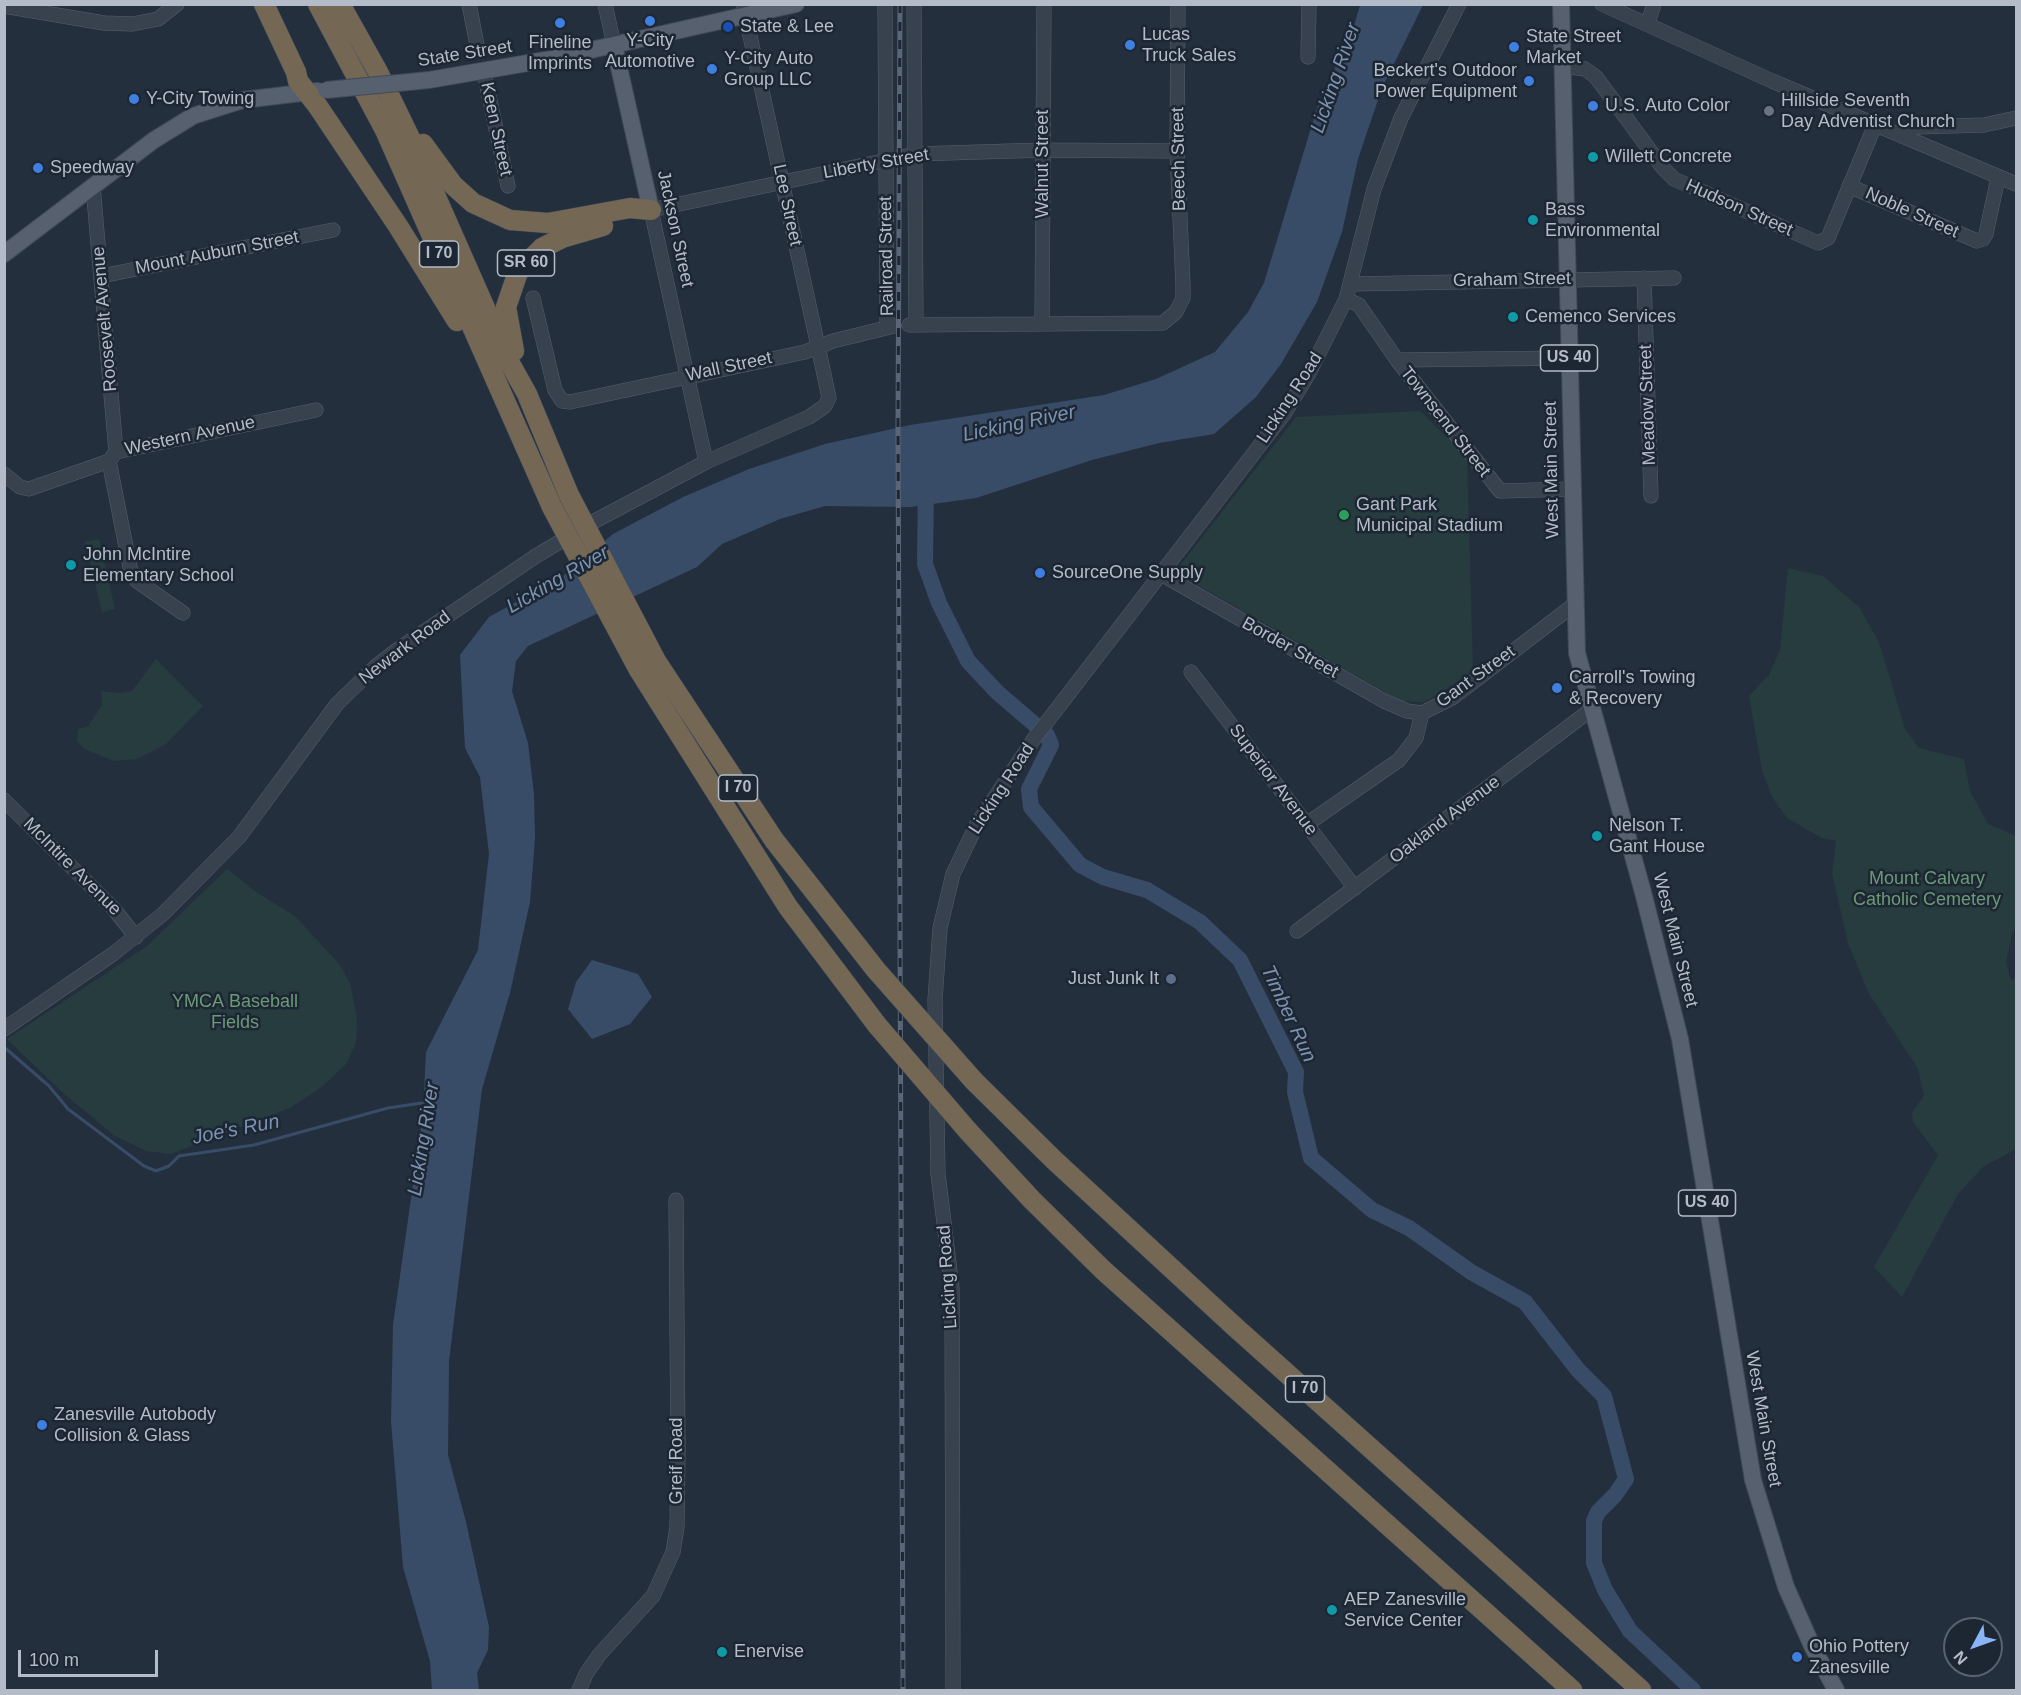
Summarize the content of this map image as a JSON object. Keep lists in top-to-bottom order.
{
  "streets": {
    "highway": ["I 70", "SR 60"],
    "main road": [
      "State Street",
      "Jackson Street",
      "US 40",
      "West Main Street"
    ],
    "street": [
      "Keen Street",
      "Beech Street",
      "Liberty Street",
      "Walnut Street",
      "Lee Street",
      "Hudson Street",
      "Noble Street",
      "Mount Auburn Street",
      "Railroad Street",
      "Graham Street",
      "Roosevelt Avenue",
      "Wall Street",
      "Licking Road",
      "Meadow Street",
      "Townsend Street",
      "Western Avenue",
      "Newark Road",
      "Border Street",
      "Gant Street",
      "Superior Avenue",
      "Oakland Avenue",
      "McIntire Avenue",
      "Greif Road"
    ]
  },
  "crossings": [
    ["State Street", "Keen Street"],
    ["State Street", "Lee Street"],
    ["State Street", "Jackson Street"],
    ["State Street", "Roosevelt Avenue"],
    ["Beech Street", "Liberty Street"],
    ["Beech Street", "Walnut Street"],
    ["Beech Street", "Railroad Street"],
    ["Liberty Street", "Walnut Street"],
    ["Liberty Street", "Lee Street"],
    ["Liberty Street", "Jackson Street"],
    ["Liberty Street", "Railroad Street"],
    ["Liberty Street", "SR 60"],
    ["Walnut Street", "Railroad Street"],
    ["Lee Street", "Wall Street"],
    ["Lee Street", "Newark Road"],
    ["Hudson Street", "Noble Street"],
    ["Hudson Street", "West Main Street"],
    ["Jackson Street", "SR 60"],
    ["Jackson Street", "Wall Street"],
    ["Jackson Street", "Newark Road"],
    ["Mount Auburn Street", "Roosevelt Avenue"],
    ["I 70", "SR 60"],
    ["Railroad Street", "Wall Street"],
    ["Graham Street", "Licking Road"],
    ["Graham Street", "Meadow Street"],
    ["Graham Street", "West Main Street"],
    ["Roosevelt Avenue", "Western Avenue"],
    ["Licking Road", "Townsend Street"],
    ["Licking Road", "Border Street"],
    ["Townsend Street", "West Main Street"],
    ["West Main Street", "Gant Street"],
    ["West Main Street", "Oakland Avenue"],
    ["Newark Road", "McIntire Avenue"],
    ["Border Street", "Gant Street"],
    ["Gant Street", "Superior Avenue"],
    ["Superior Avenue", "Oakland Avenue"]
  ],
  "water": ["Licking River", "Timber Run", "Joe's Run"],
  "parks": ["Mount Calvary Catholic Cemetery", "YMCA Baseball Fields"],
  "places": [
    "Y-City Automotive",
    "Fineline Imprints",
    "State & Lee",
    "Lucas Truck Sales",
    "State Street Market",
    "Y-City Auto Group LLC",
    "Beckert's Outdoor Power Equipment",
    "Y-City Towing",
    "U.S. Auto Color",
    "Hillside Seventh Day Adventist Church",
    "Willett Concrete",
    "Speedway",
    "Bass Environmental",
    "Cemenco Services",
    "Gant Park Municipal Stadium",
    "John McIntire Elementary School",
    "SourceOne Supply",
    "Carroll's Towing & Recovery",
    "Nelson T. Gant House",
    "Just Junk It",
    "Zanesville Autobody Collision & Glass",
    "AEP Zanesville Service Center",
    "Enervise",
    "Ohio Pottery Zanesville"
  ],
  "scale_bar": "100 m",
  "north": "bottom left"
}
